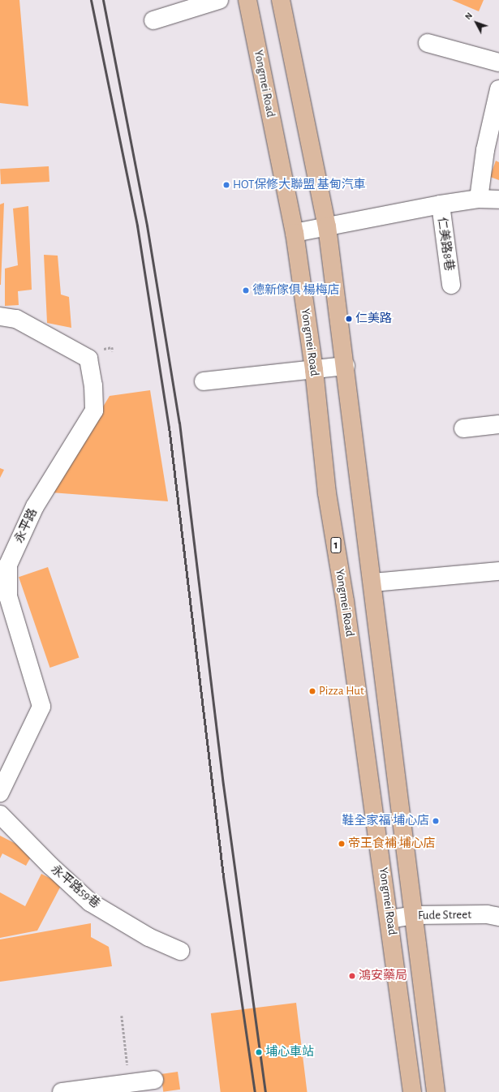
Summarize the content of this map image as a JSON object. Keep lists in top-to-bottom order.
{
  "streets": {
    "main road": ["Yongmei Road", "1"],
    "street": [
      "仁美路8巷",
      "永平路",
      "永平路59巷",
      "Fude Street"
    ]
  },
  "crossings": [
    ["Yongmei Road", "Fude Street"]
  ],
  "places": [
    "HOT保修大聯盟 基甸汽車",
    "德新傢俱 楊梅店",
    "仁美路",
    "Pizza Hut",
    "鞋全家福 埔心店",
    "帝王食補 埔心店",
    "鴻安藥局",
    "埔心車站"
  ],
  "north": "top left"
}
